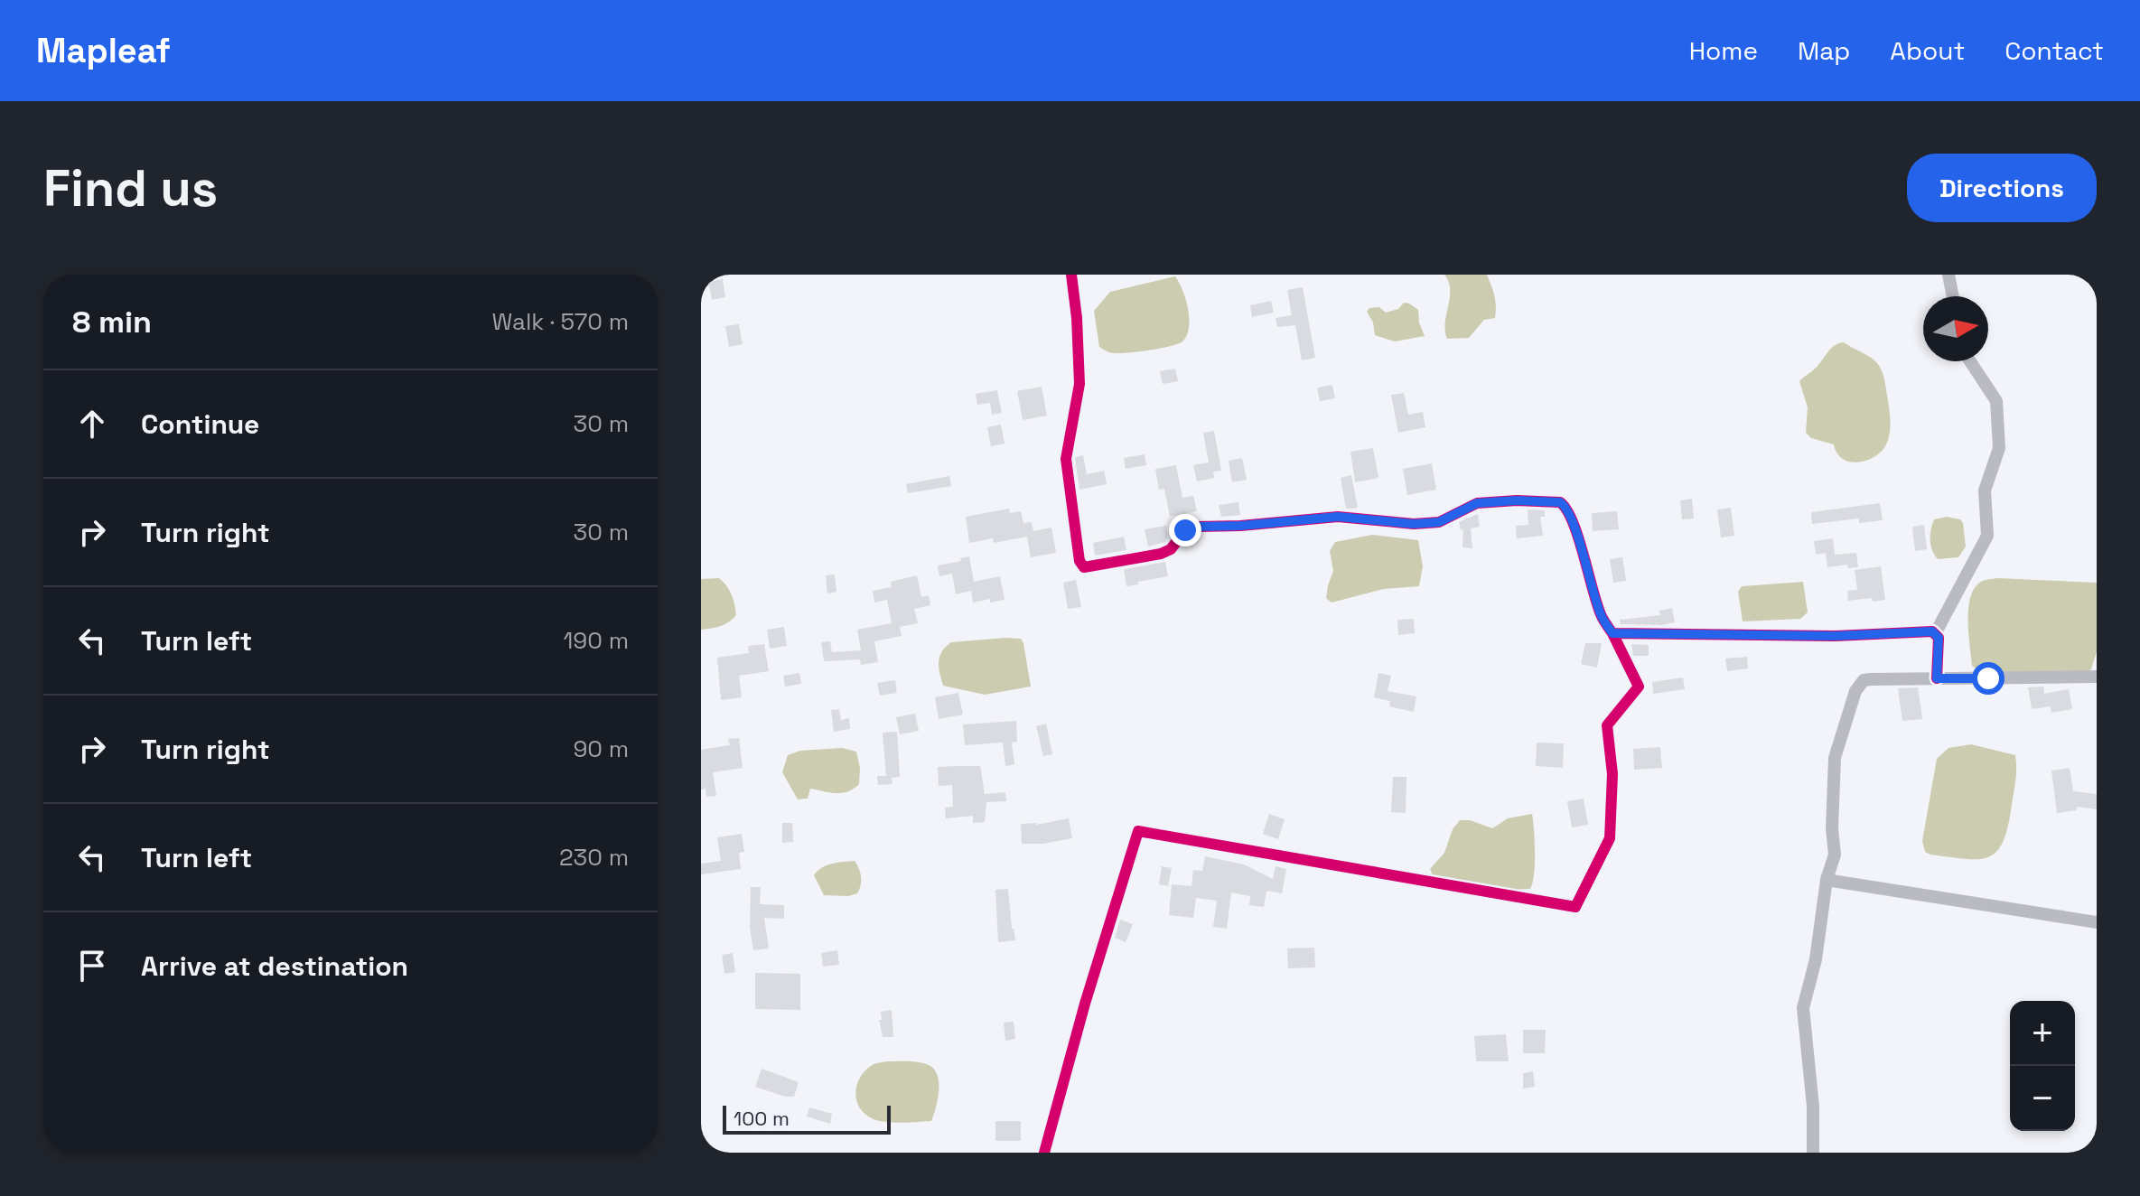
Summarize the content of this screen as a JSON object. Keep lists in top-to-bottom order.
{
  "scale_bar": "100 m",
  "north": "right",
  "page": {
    "header": "Mapleaf",
    "nav": [
      "Home",
      "Map",
      "About",
      "Contact"
    ],
    "buttons": "Directions",
    "title": "Find us",
    "heading": ["8 min", "Walk · 570 m"],
    "list": [
      ["Continue", "30 m"],
      ["Turn right", "30 m"],
      ["Turn left", "190 m"],
      ["Turn right", "90 m"],
      ["Turn left", "230 m"],
      "Arrive at destination"
    ],
    "map_buttons": ["+", "−"],
    "scale": "100 m"
  }
}
